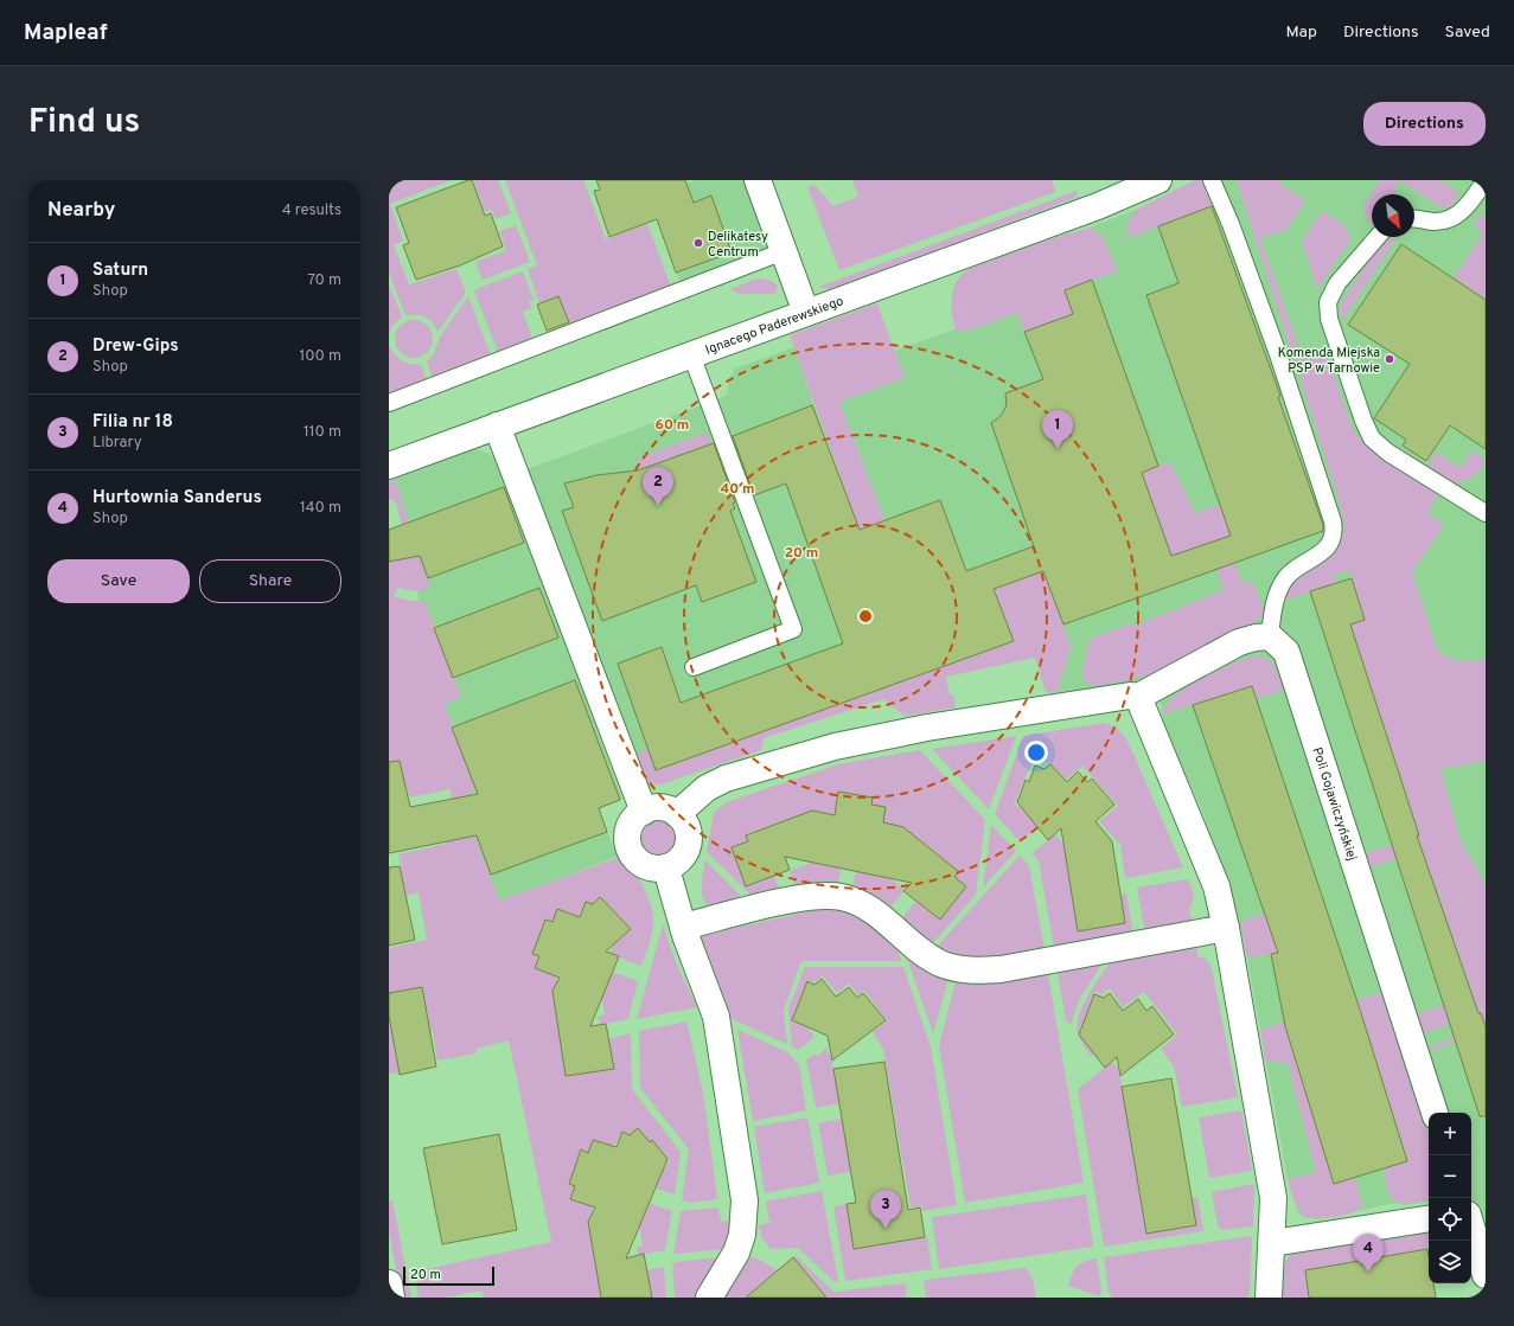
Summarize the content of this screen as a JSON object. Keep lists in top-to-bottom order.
{
  "streets": {
    "street": ["Ignacego Paderewskiego", "Poli Gojawiczyńskiej"]
  },
  "places": ["Delikatesy Centrum", "Komenda Miejska PSP w Tarnowie"],
  "scale_bar": "20 m",
  "north": "bottom right",
  "page": {
    "header": "Mapleaf",
    "nav": ["Map", "Directions", "Saved"],
    "title": "Find us",
    "buttons": [
      "Directions",
      ["Save", "Share"]
    ],
    "heading": ["Nearby", "4 results"],
    "list": [
      {
        "mark": "1",
        "name": "Saturn",
        "note": "Shop",
        "value": "70 m"
      },
      {
        "mark": "2",
        "name": "Drew-Gips",
        "note": "Shop",
        "value": "100 m"
      },
      {
        "mark": "3",
        "name": "Filia nr 18",
        "note": "Library",
        "value": "110 m"
      },
      {
        "mark": "4",
        "name": "Hurtownia Sanderus",
        "note": "Shop",
        "value": "140 m"
      }
    ],
    "pins": [
      "1",
      "2",
      "3",
      "4"
    ],
    "map_buttons": ["+", "−"],
    "scale": "20 m"
  },
  "rings": ["60 m", "40 m", "20 m"]
}
